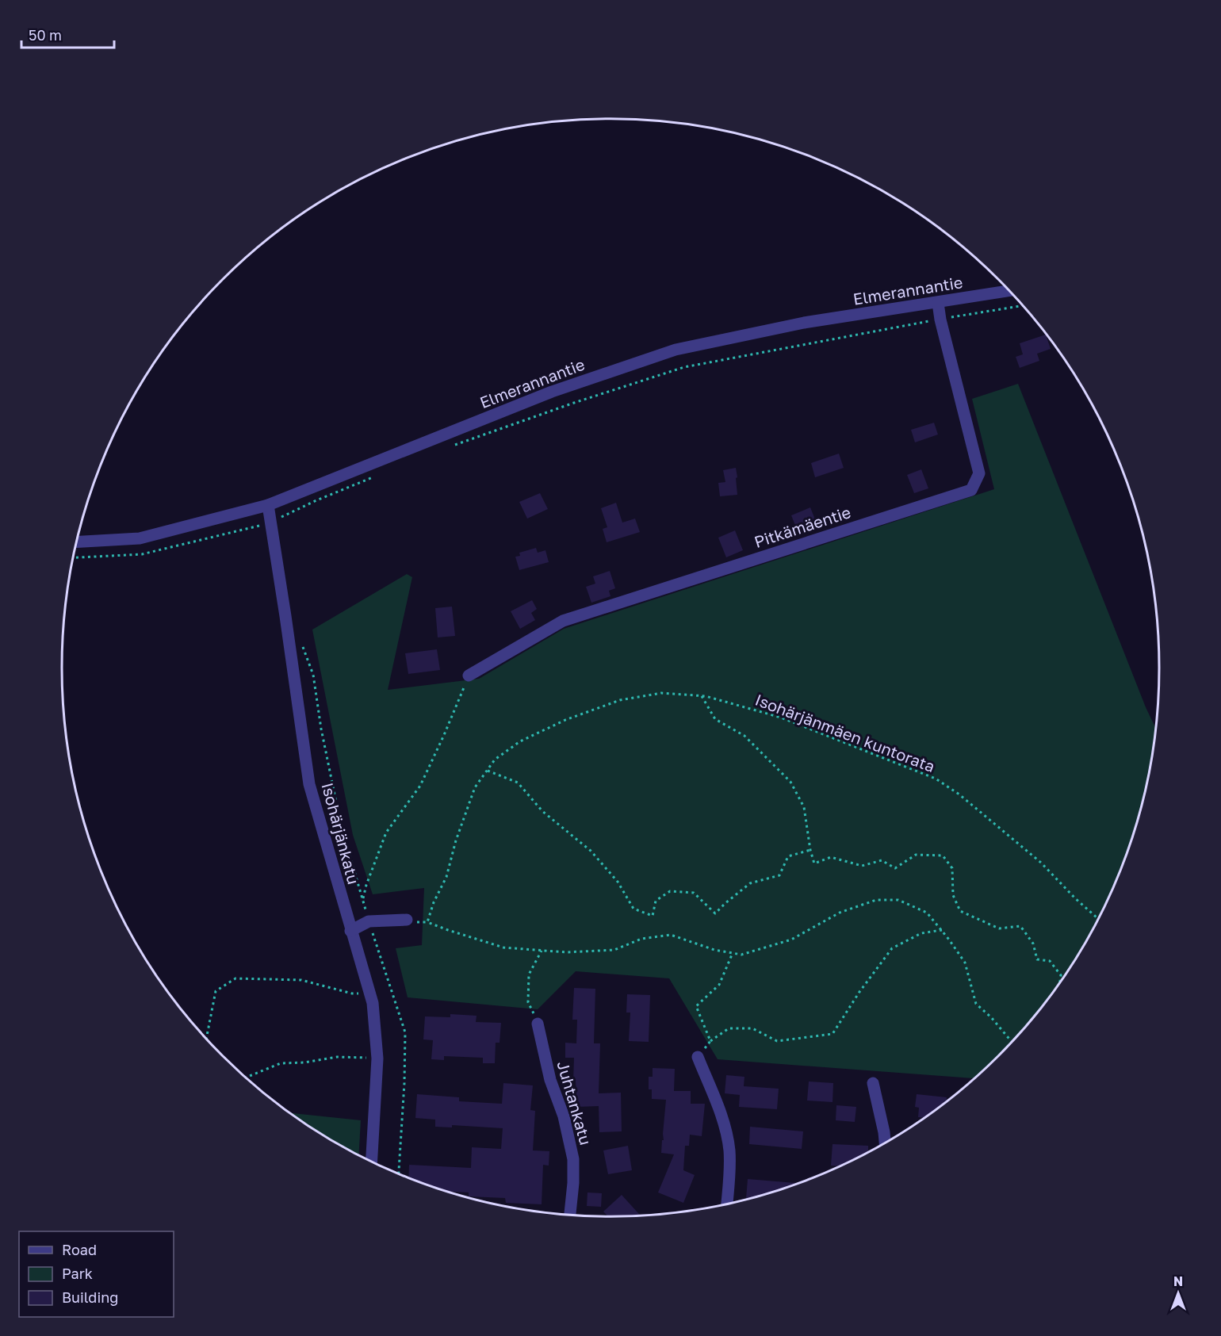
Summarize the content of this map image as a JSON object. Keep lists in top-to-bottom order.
{
  "streets": {
    "street": [
      "Elmerannantie",
      "Pitkämäentie",
      "Isohärjänkatu",
      "Juhtankatu"
    ],
    "path": ["Isohärjänmäen kuntorata"]
  },
  "crossings": [
    ["Elmerannantie", "Pitkämäentie"],
    ["Elmerannantie", "Isohärjänkatu"]
  ],
  "legend": ["Road", "Park", "Building"],
  "scale_bar": "50 m",
  "north": "top"
}
